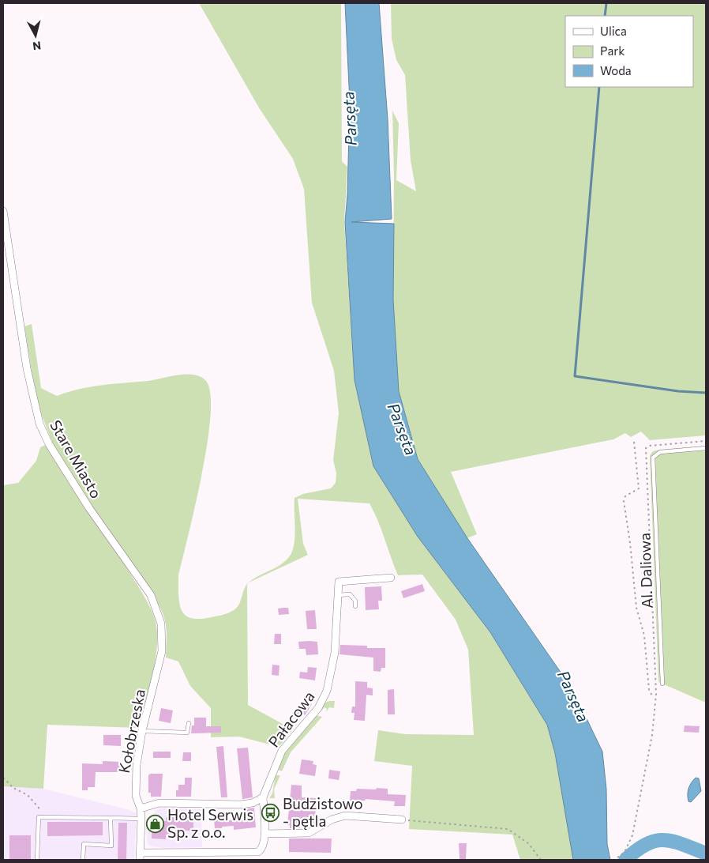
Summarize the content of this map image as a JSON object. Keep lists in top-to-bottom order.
{
  "streets": {
    "street": ["Stare Miasto", "Pałacowa", "Kołobrzeska"],
    "lane": ["Al. Daliowa"]
  },
  "crossings": [
    ["Stare Miasto", "Kołobrzeska"],
    ["Pałacowa", "Kołobrzeska"]
  ],
  "water": ["Parsęta"],
  "places": {
    "bus stop": ["Budzistowo - pętla"],
    "shop": ["Hotel Serwis Sp. z o.o."]
  },
  "legend": ["Ulica", "Park", "Woda"],
  "north": "bottom"
}
